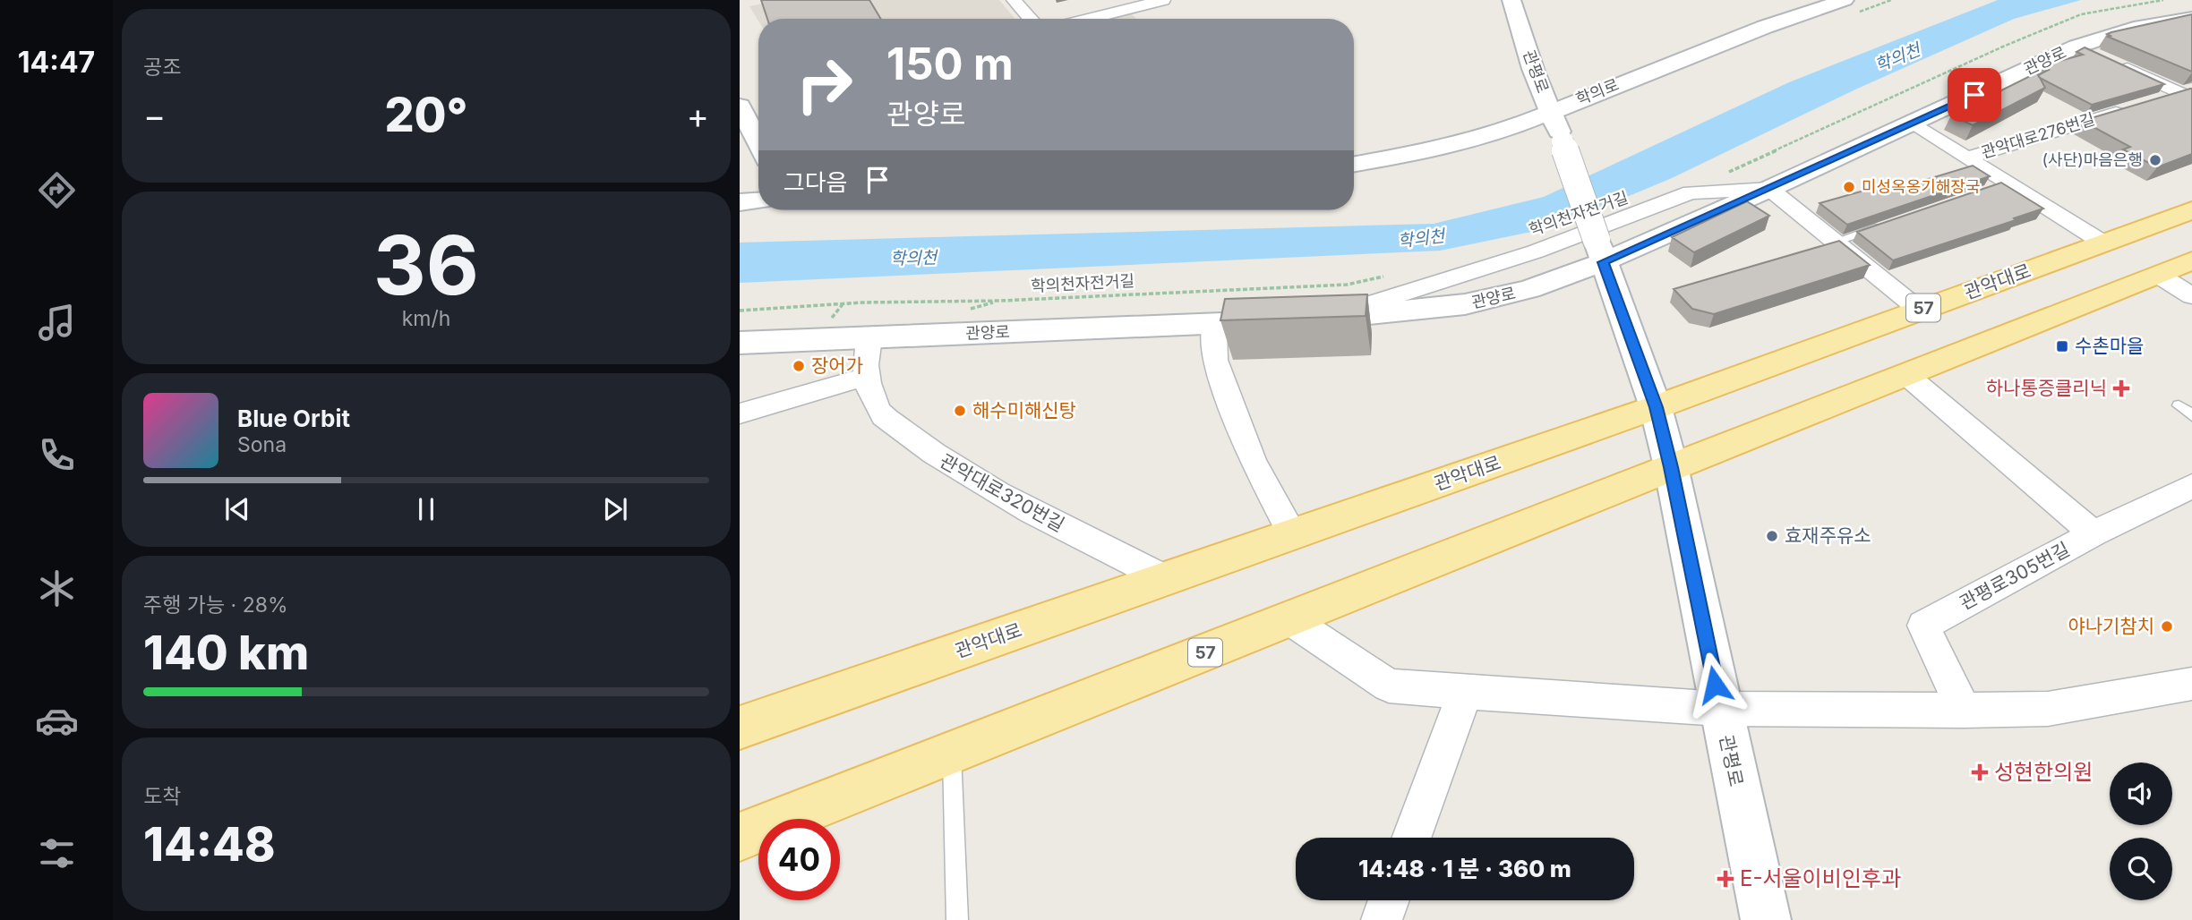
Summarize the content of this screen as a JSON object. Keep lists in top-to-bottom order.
{
  "streets": {
    "main road": ["관악대로", "57"],
    "street": [
      "관양로",
      "관평로",
      "학의로",
      "관악대로276번길",
      "관악대로320번길",
      "관평로305번길"
    ],
    "path": ["학의천자전거길"]
  },
  "crossings": [
    ["관양로", "관평로"],
    ["관양로", "관악대로320번길"],
    ["관평로", "학의로"],
    ["관평로", "관악대로"],
    ["관평로", "57"],
    ["관악대로", "관악대로320번길"]
  ],
  "water": ["학의천"],
  "places": {
    "other": [
      "(사단)마음은행",
      "미성옥옹기해장국",
      "장어가",
      "해수미해신탕",
      "효재주유소",
      "야나기참치"
    ],
    "transit": ["수촌마을"],
    "health": ["하나통증클리닉", "성현한의원", "E-서울이비인후과"]
  },
  "page": {
    "tabs": "14:47",
    "tile": [
      "공조",
      ["36", "km/h"],
      ["주행 가능 · 28%", "140 km"],
      ["도착", "14:48"]
    ],
    "turn": ["150 m", "관양로"],
    "heat": ["−", "20°", "+"],
    "then": "그다음",
    "song": ["Blue Orbit", "Sona"],
    "limit": "40",
    "trip": "14:48 · 1 분 · 360 m"
  }
}
